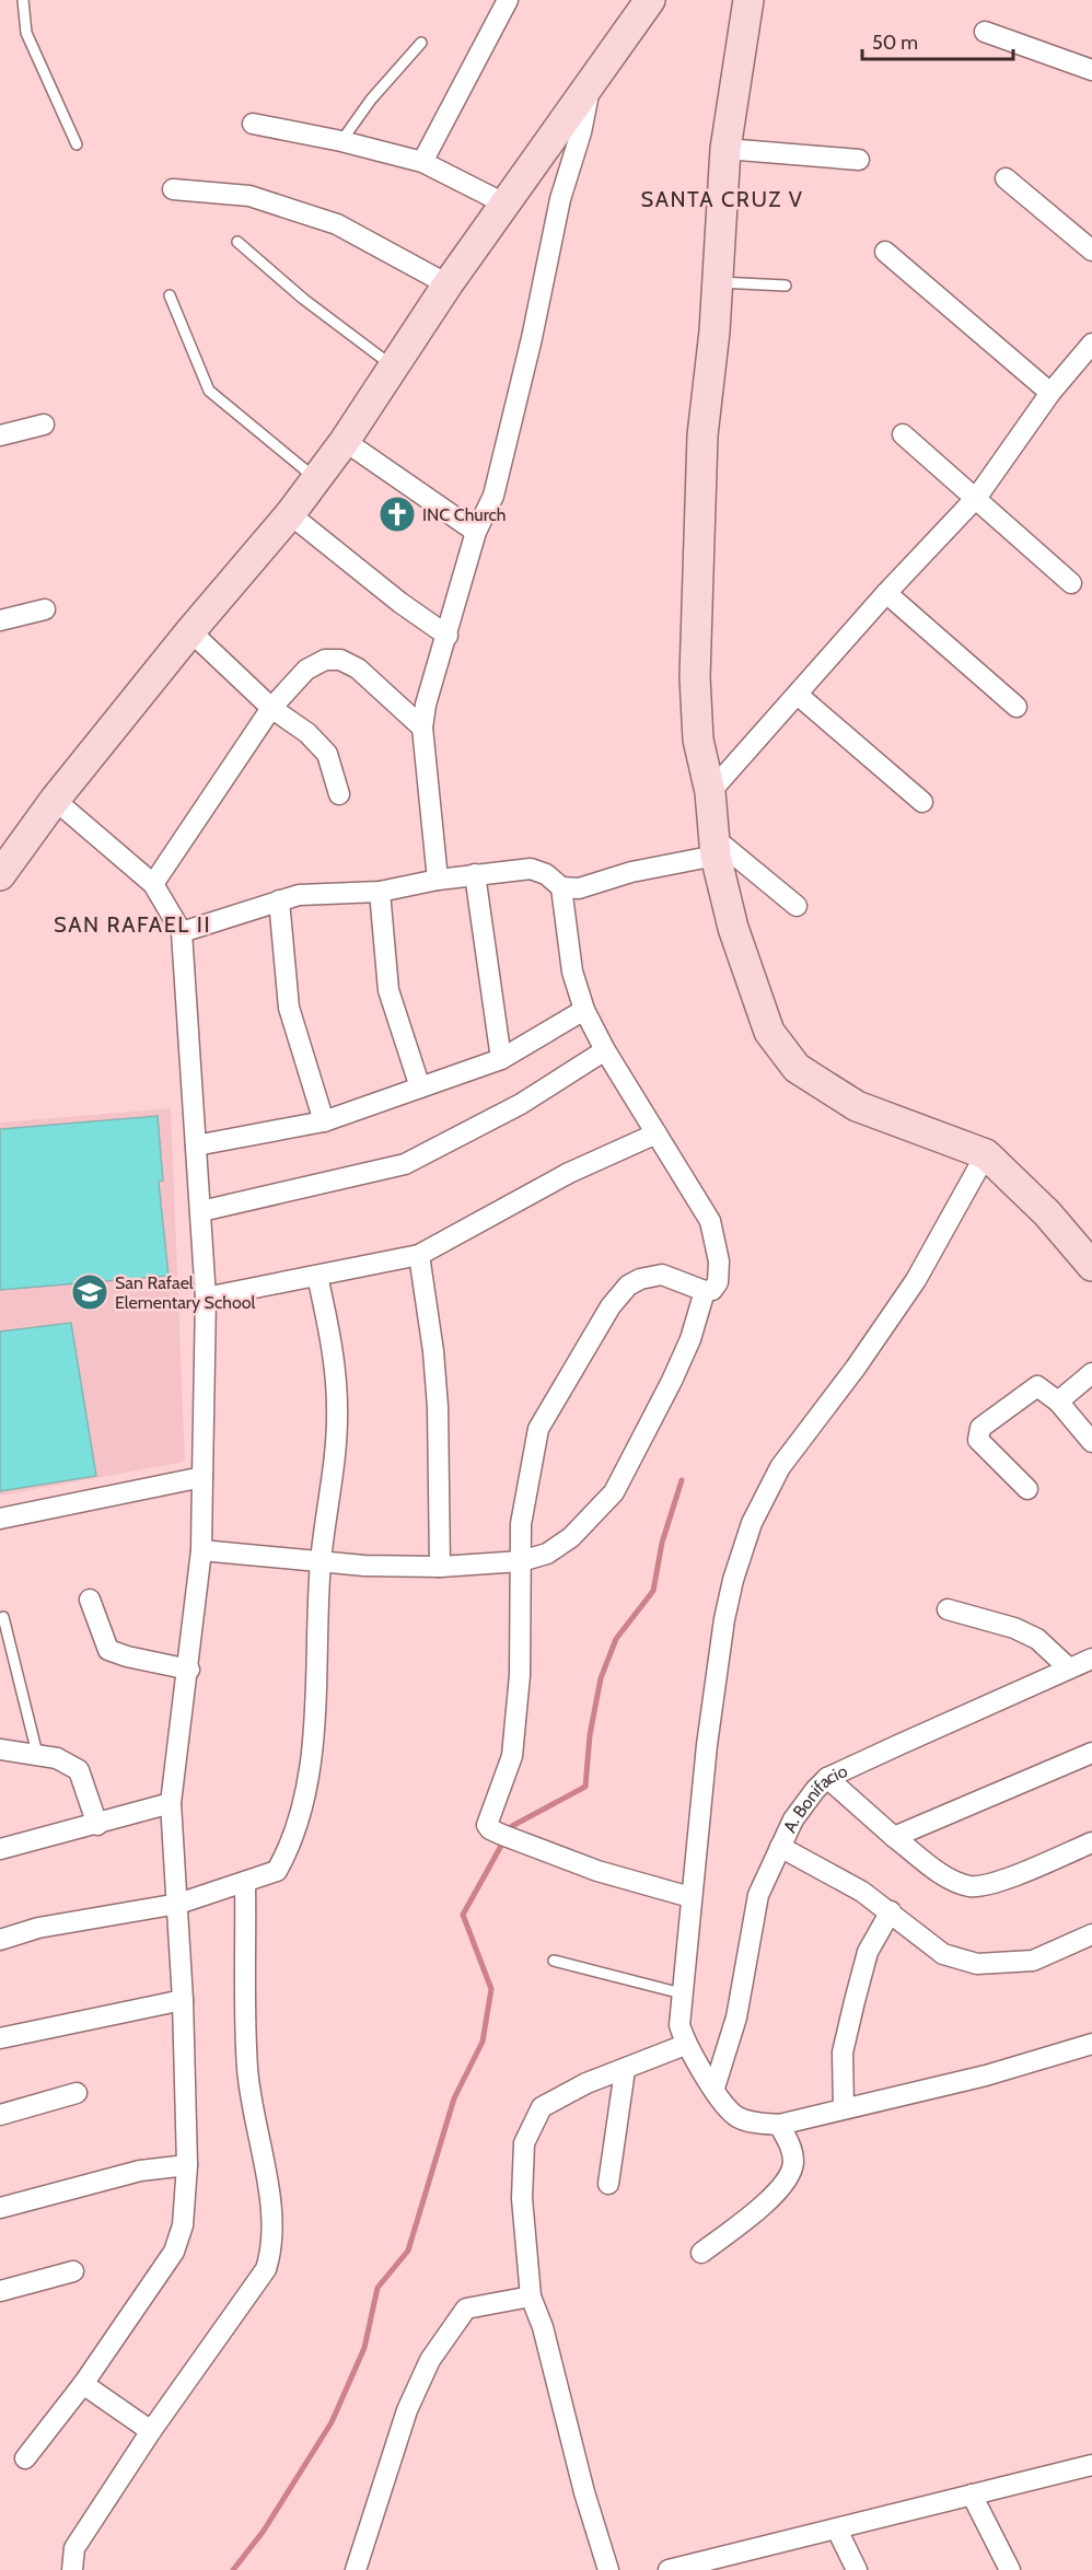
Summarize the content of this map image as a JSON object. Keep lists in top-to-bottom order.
{
  "streets": {
    "street": ["A. Bonifacio"]
  },
  "districts": ["SANTA CRUZ V", "SAN RAFAEL II"],
  "places": {
    "church": ["INC Church"],
    "school or university": ["San Rafael Elementary School"]
  },
  "scale_bar": "50 m"
}
